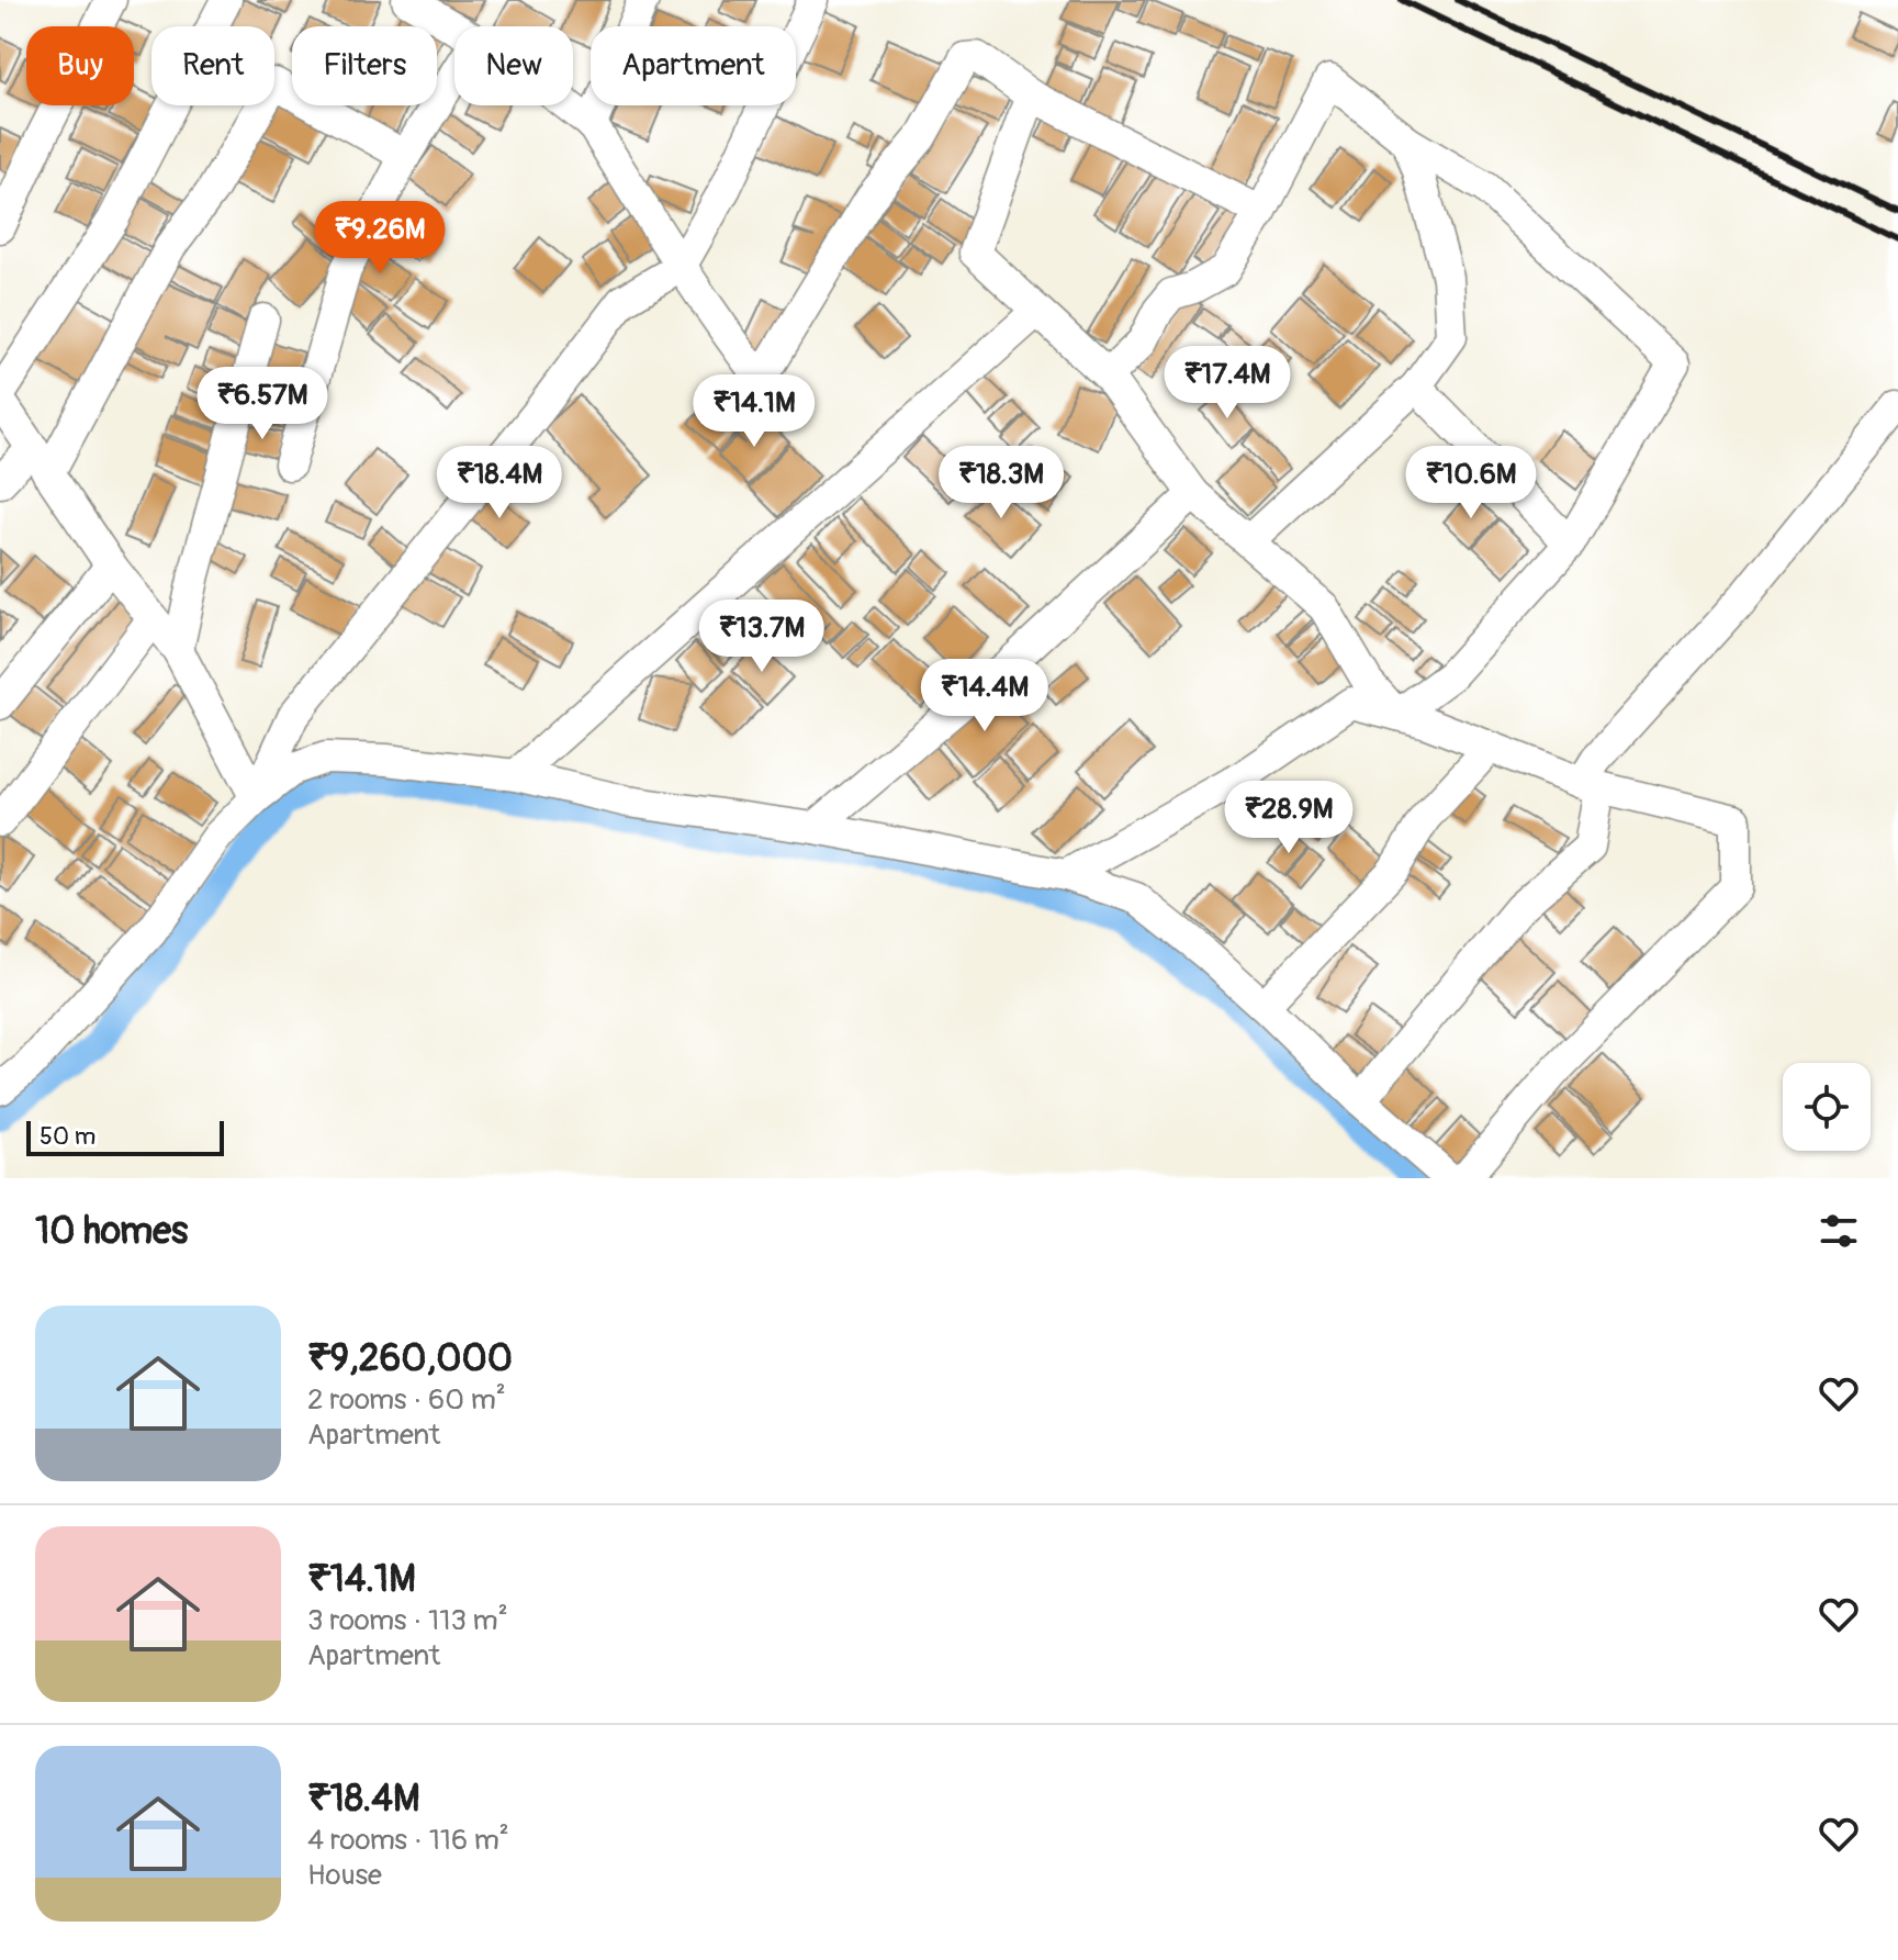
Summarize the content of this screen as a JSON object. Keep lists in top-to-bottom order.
{
  "scale_bar": "50 m",
  "page": {
    "chip": [
      "Buy",
      "Rent",
      "Filters",
      "New",
      "Apartment"
    ],
    "price": [
      "₹9.26M",
      "₹17.4M",
      "₹6.57M",
      "₹14.1M",
      "₹18.4M",
      "₹18.3M",
      "₹10.6M",
      "₹13.7M",
      "₹14.4M",
      "₹28.9M"
    ],
    "scale": "50 m",
    "heading": "10 homes",
    "list": [
      {
        "name": "₹9,260,000",
        "note": "2 rooms · 60 m² · Apartment"
      },
      {
        "name": "₹14.1M",
        "note": "3 rooms · 113 m² · Apartment"
      },
      {
        "name": "₹18.4M",
        "note": "4 rooms · 116 m² · House"
      }
    ]
  }
}
